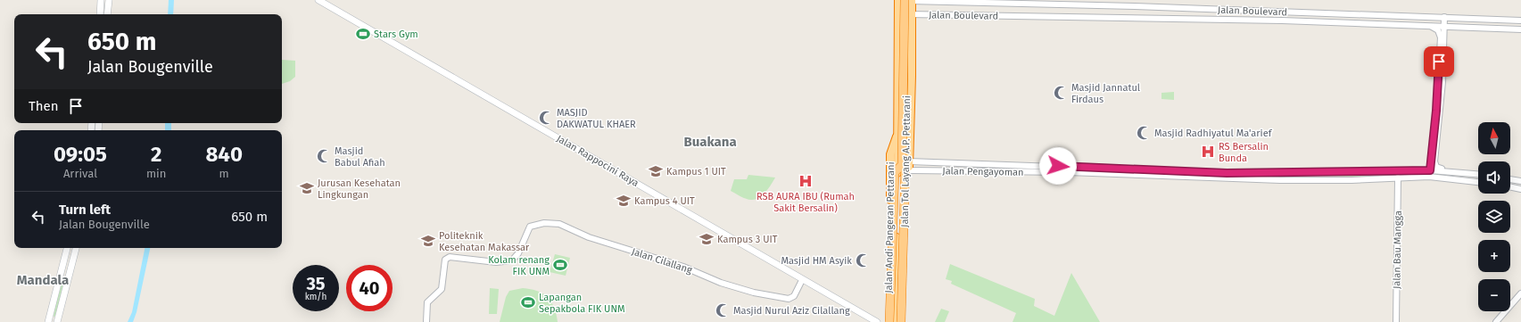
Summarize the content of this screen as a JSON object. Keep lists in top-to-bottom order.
{
  "streets": {
    "highway": ["Jalan Tol Layang A.P. Pettarani", "Jalan Andi Pangeran Pettarani"],
    "main road": ["Jalan Rappocini Raya"],
    "street": [
      "Jalan Boulevard",
      "Jalan Pengayoman",
      "Jalan Bau Mangga",
      "Jalan Cilallang"
    ]
  },
  "crossings": [
    ["Jalan Boulevard", "Jalan Tol Layang A.P. Pettarani"],
    ["Jalan Boulevard", "Jalan Andi Pangeran Pettarani"],
    ["Jalan Rappocini Raya", "Jalan Cilallang"],
    ["Jalan Tol Layang A.P. Pettarani", "Jalan Pengayoman"],
    ["Jalan Tol Layang A.P. Pettarani", "Jalan Andi Pangeran Pettarani"],
    ["Jalan Pengayoman", "Jalan Bau Mangga"]
  ],
  "districts": ["Buakana", "Mandala"],
  "places": {
    "sports": ["Stars Gym", "Kolam renang FIK UNM", "Lapangan Sepakbola FIK UNM"],
    "mosque": [
      "Masjid Jannatul Firdaus",
      "MASJID DAKWATUL KHAER",
      "Masjid Radhiyatul Ma'arief",
      "Masjid Babul Afiah",
      "Masjid HM Asyik",
      "Masjid Nurul Aziz Cilallang"
    ],
    "hospital": ["RS Bersalin Bunda", "RSB AURA IBU (Rumah Sakit Bersalin)"],
    "school or university": [
      "Kampus 1 UIT",
      "Jurusan Kesehatan Lingkungan",
      "Kampus 4 UIT",
      "Kampus 3 UIT",
      "Politeknik Kesehatan Makassar"
    ]
  },
  "north": "top",
  "page": {
    "turn": ["650 m", "Jalan Bougenville"],
    "then": "Then",
    "map_buttons": ["+", "−"],
    "eta": [
      "09:05",
      "Arrival",
      "2",
      "min",
      "840",
      "m"
    ],
    "list": [
      {
        "name": "Turn left",
        "note": "Jalan Bougenville",
        "value": "650 m"
      }
    ],
    "speed": "35 km/h",
    "limit": "40"
  }
}
